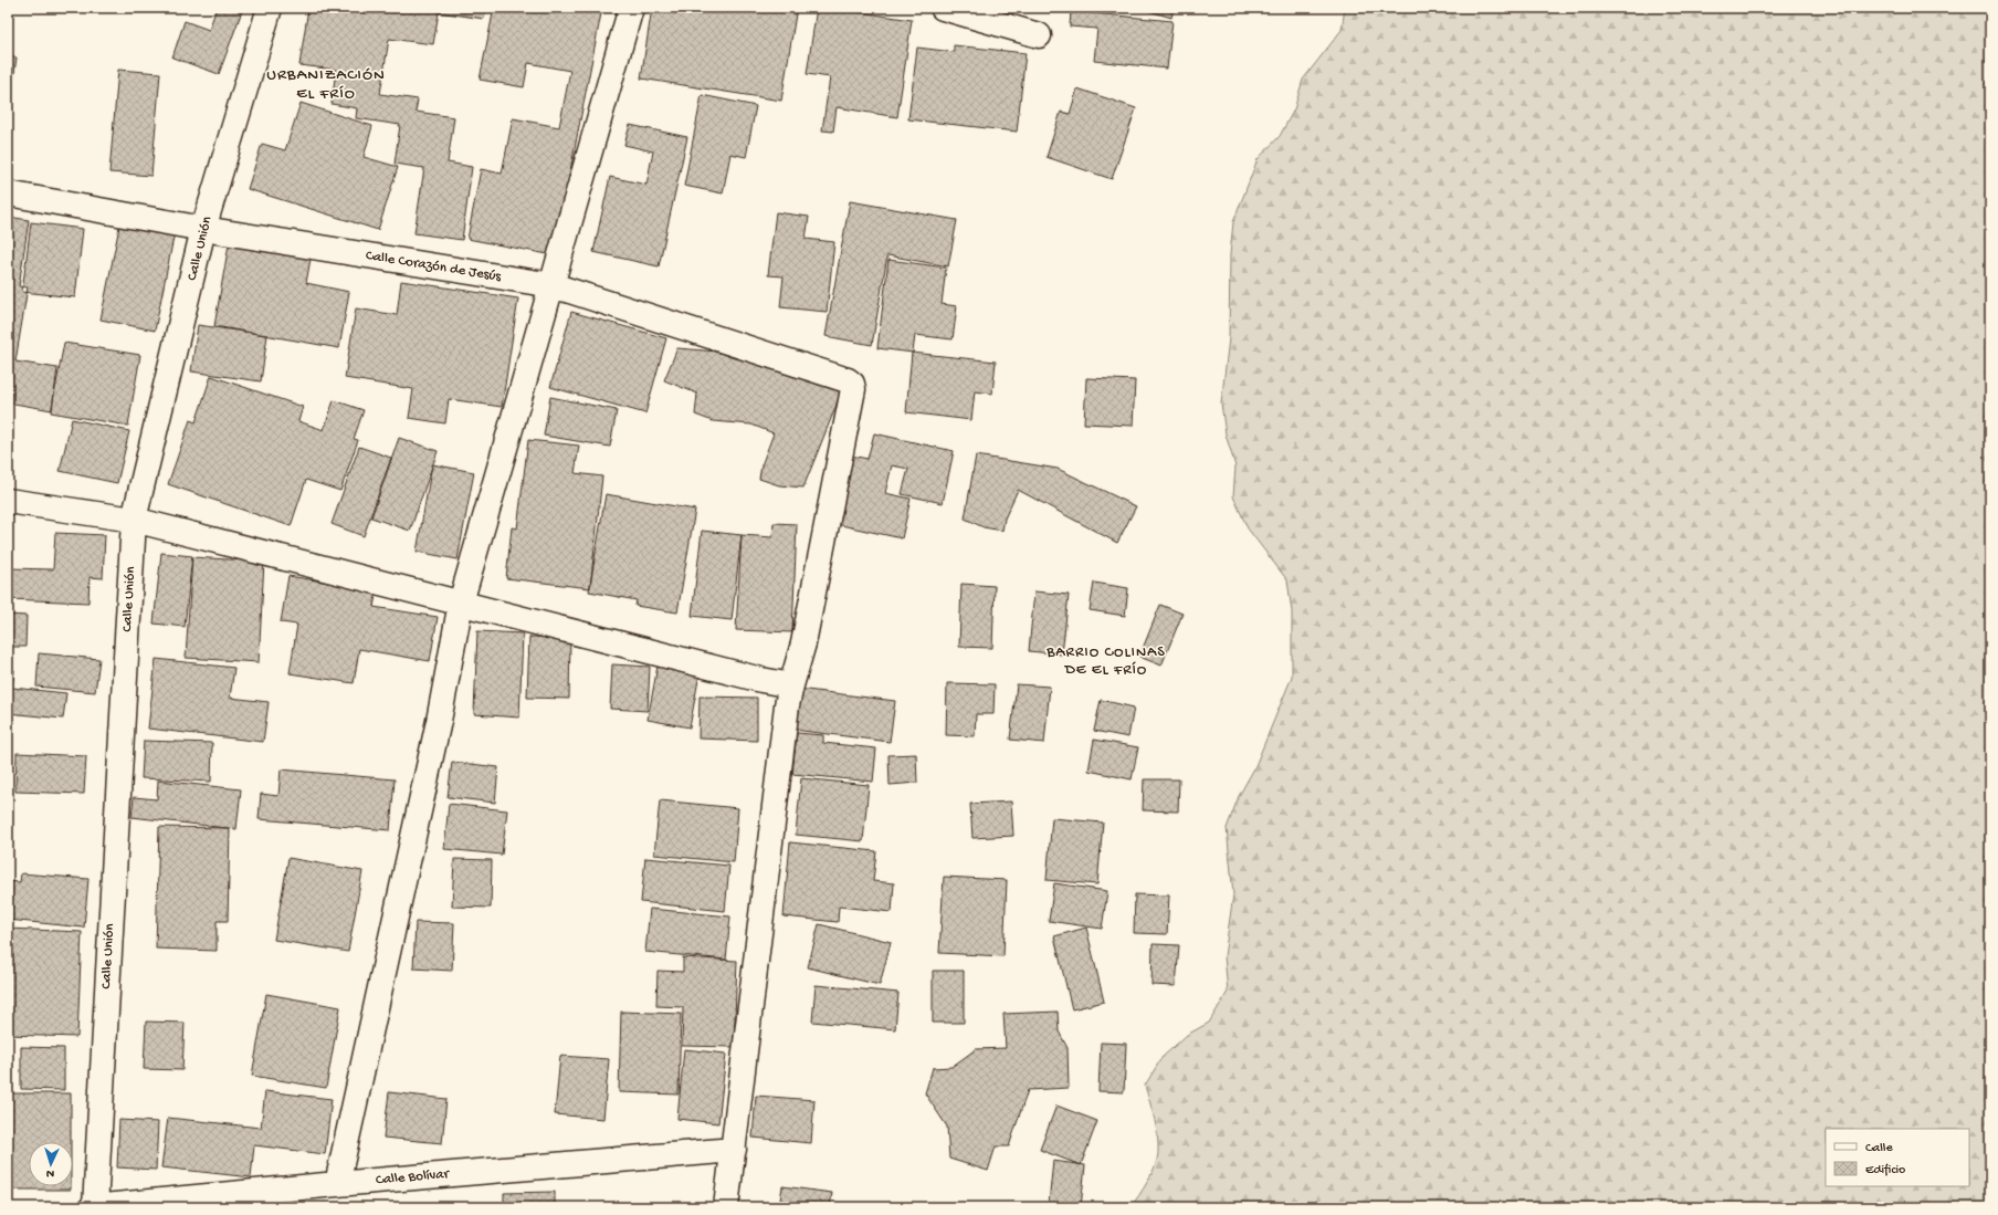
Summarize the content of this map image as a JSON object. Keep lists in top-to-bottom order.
{
  "streets": {
    "street": ["Calle Unión", "Calle Corazón de Jesús", "Calle Bolívar"]
  },
  "crossings": [
    ["Calle Unión", "Calle Corazón de Jesús"],
    ["Calle Unión", "Calle Bolívar"]
  ],
  "districts": ["URBANIZACIÓN EL FRÍO", "BARRIO COLINAS DE EL FRÍO"],
  "legend": ["Calle", "Edificio"],
  "north": "bottom"
}
